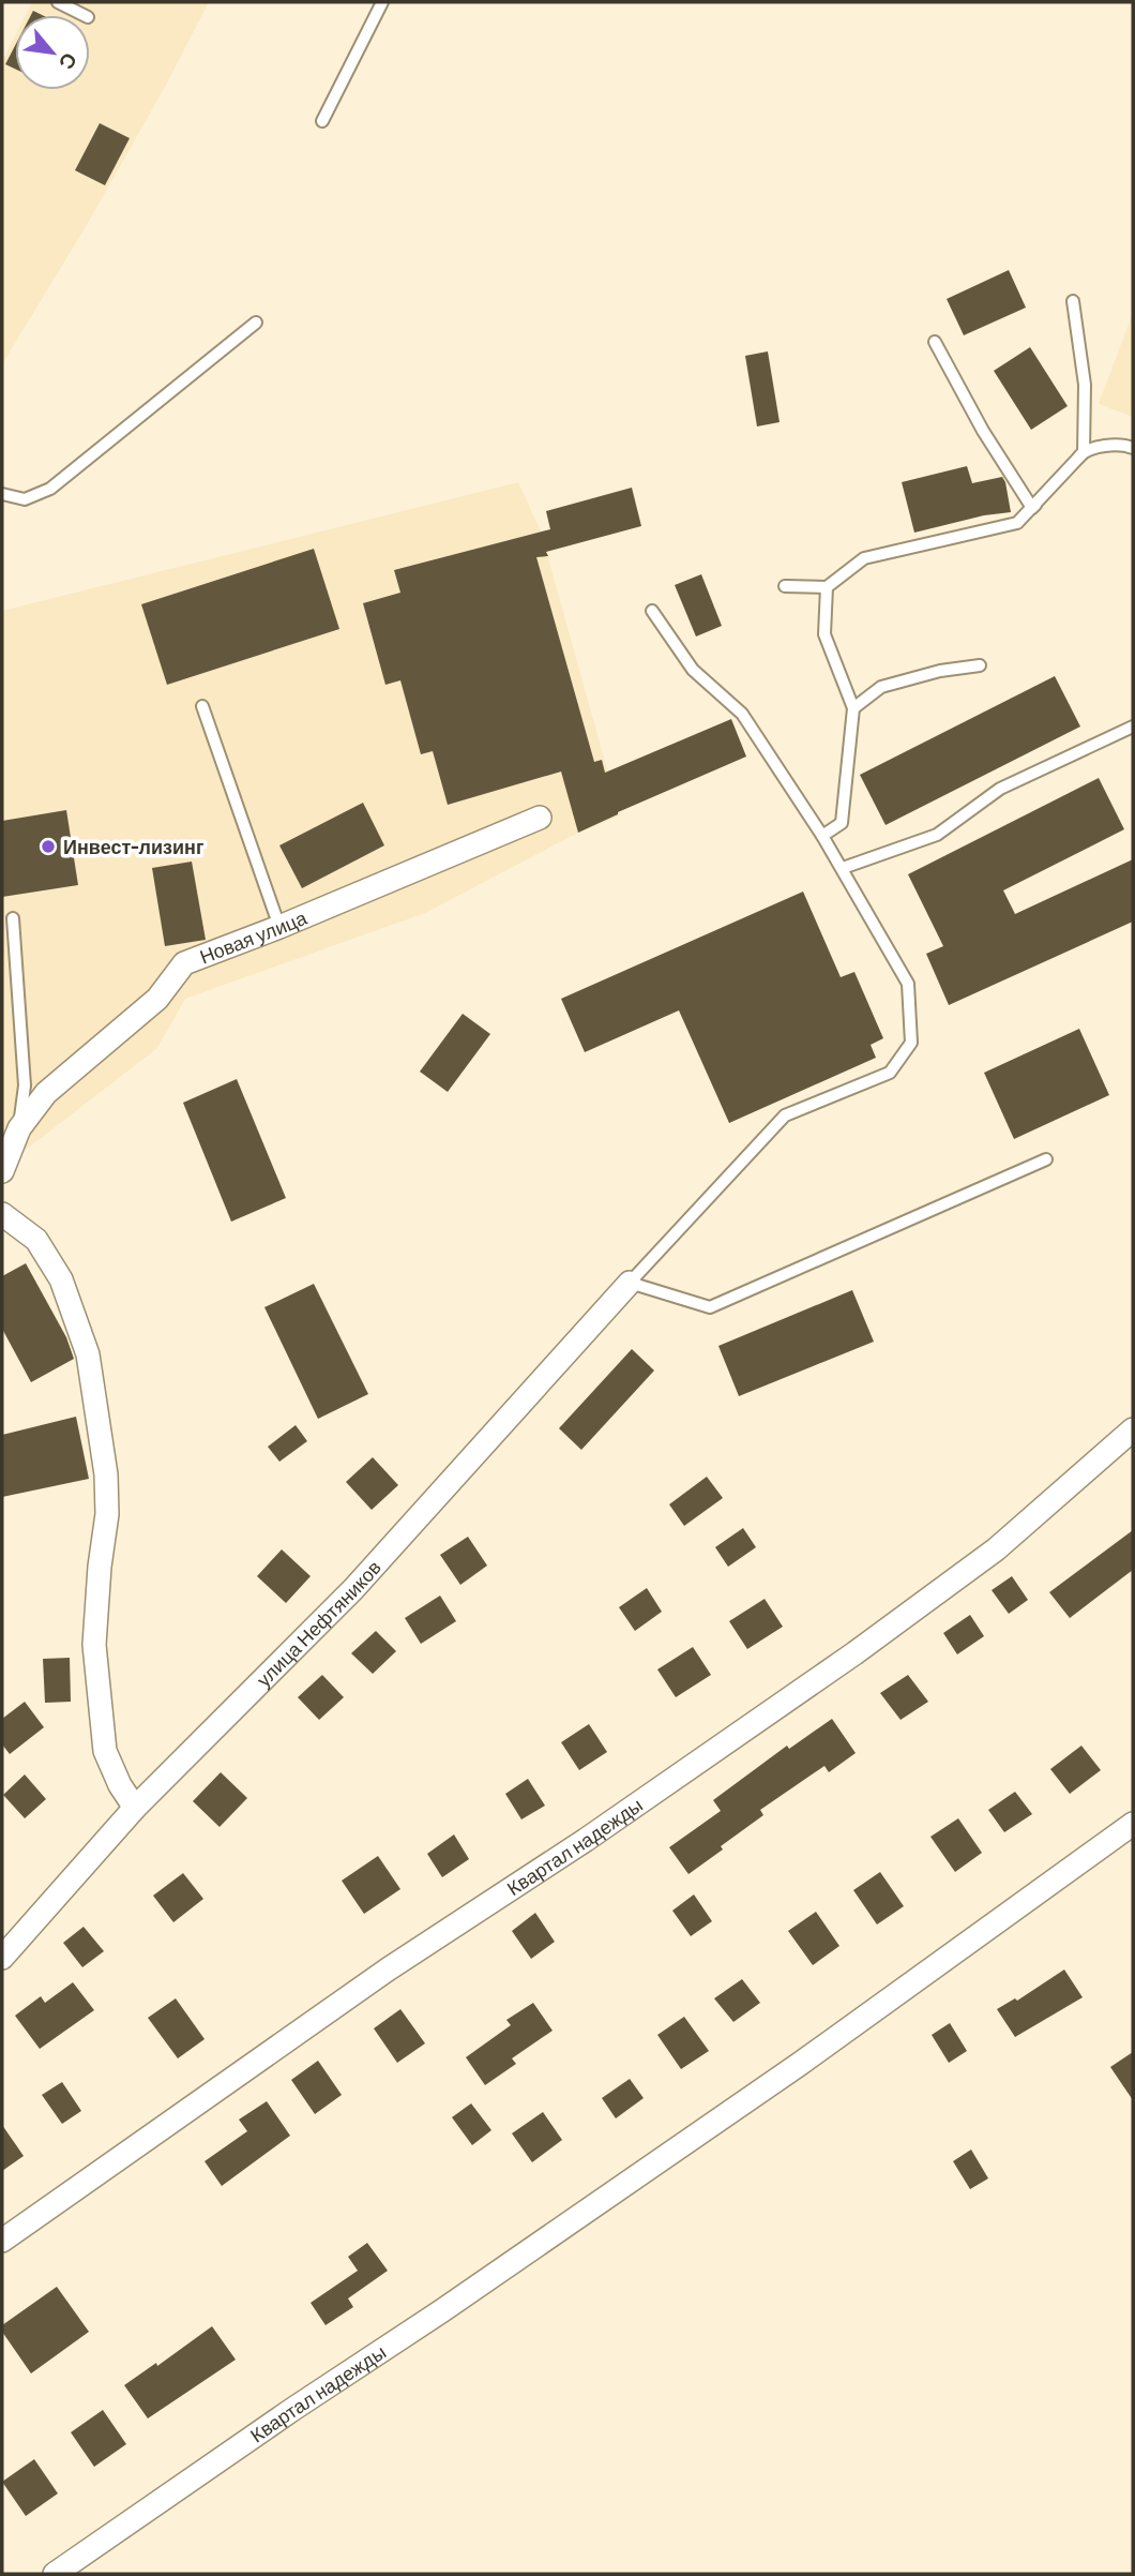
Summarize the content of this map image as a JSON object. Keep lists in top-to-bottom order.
{
  "streets": {
    "street": ["Новая улица", "улица Нефтяников", "Квартал надежды"]
  },
  "places": ["Инвест-лизинг"],
  "north": "bottom right"
}
